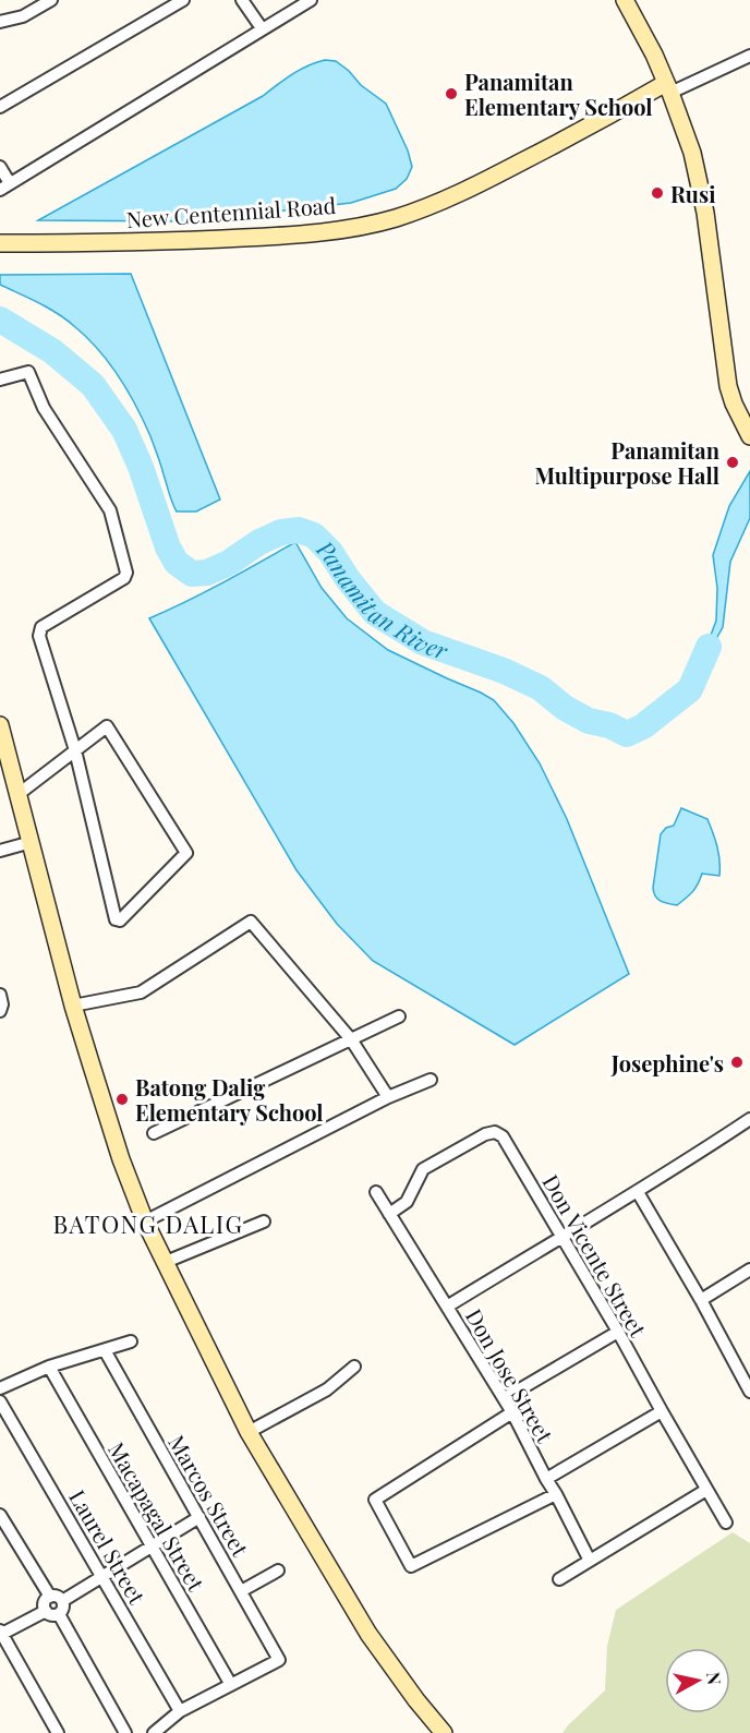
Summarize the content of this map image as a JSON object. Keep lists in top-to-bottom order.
{
  "streets": {
    "street": [
      "New Centennial Road",
      "Don Vicente Street",
      "Don Jose Street",
      "Marcos Street",
      "Macapagal Street",
      "Laurel Street"
    ]
  },
  "crossings": [
    ["Don Vicente Street", "Don Jose Street"],
    ["Marcos Street", "Macapagal Street"]
  ],
  "districts": ["BATONG DALIG"],
  "water": ["Panamitan River"],
  "places": [
    "Panamitan Elementary School",
    "Rusi",
    "Panamitan Multipurpose Hall",
    "Josephine's",
    "Batong Dalig Elementary School"
  ],
  "north": "right"
}
